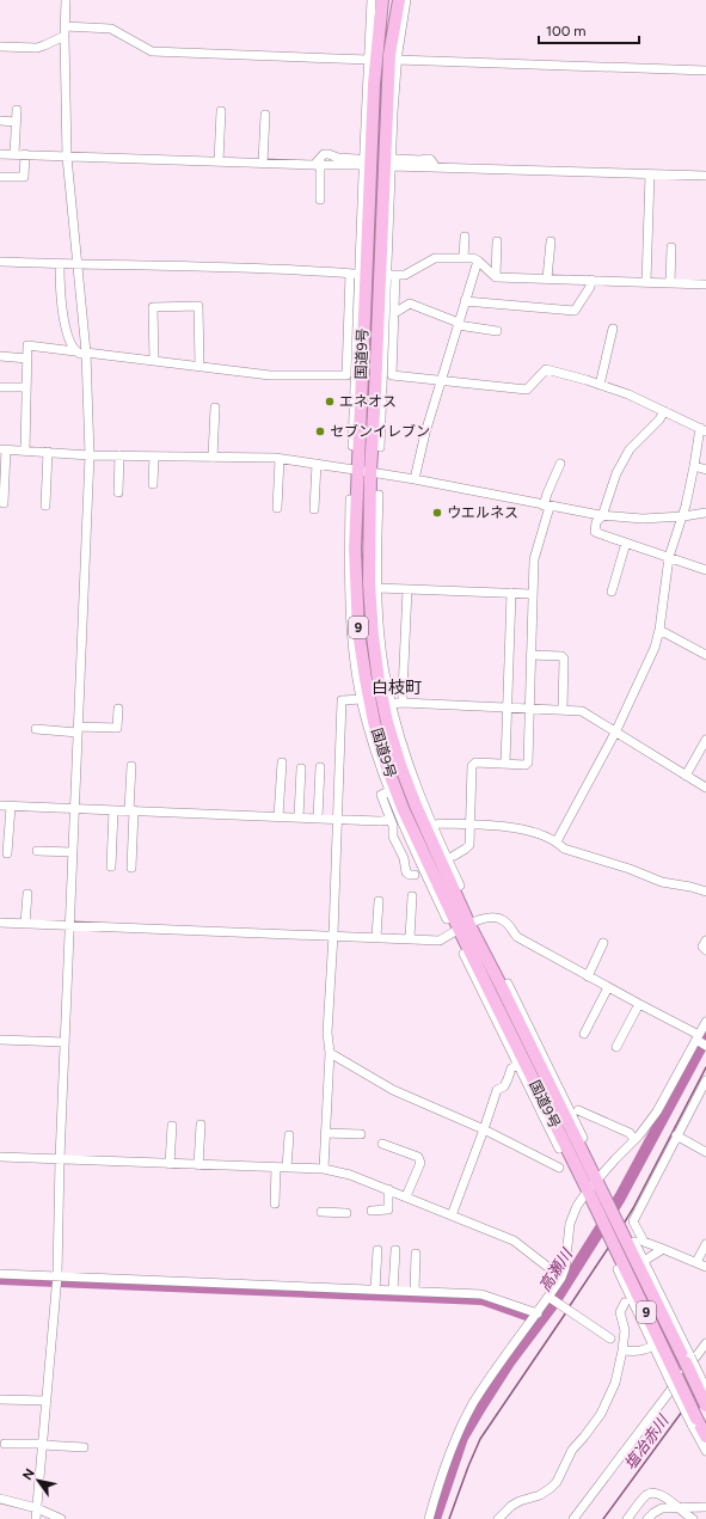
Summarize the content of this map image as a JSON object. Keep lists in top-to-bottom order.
{
  "streets": {
    "highway": ["国道9号", "9"]
  },
  "districts": ["白枝町"],
  "water": ["高瀬川", "塩冶赤川"],
  "places": ["エネオス", "セブンイレブン", "ウエルネス"],
  "scale_bar": "100 m",
  "north": "top left"
}
